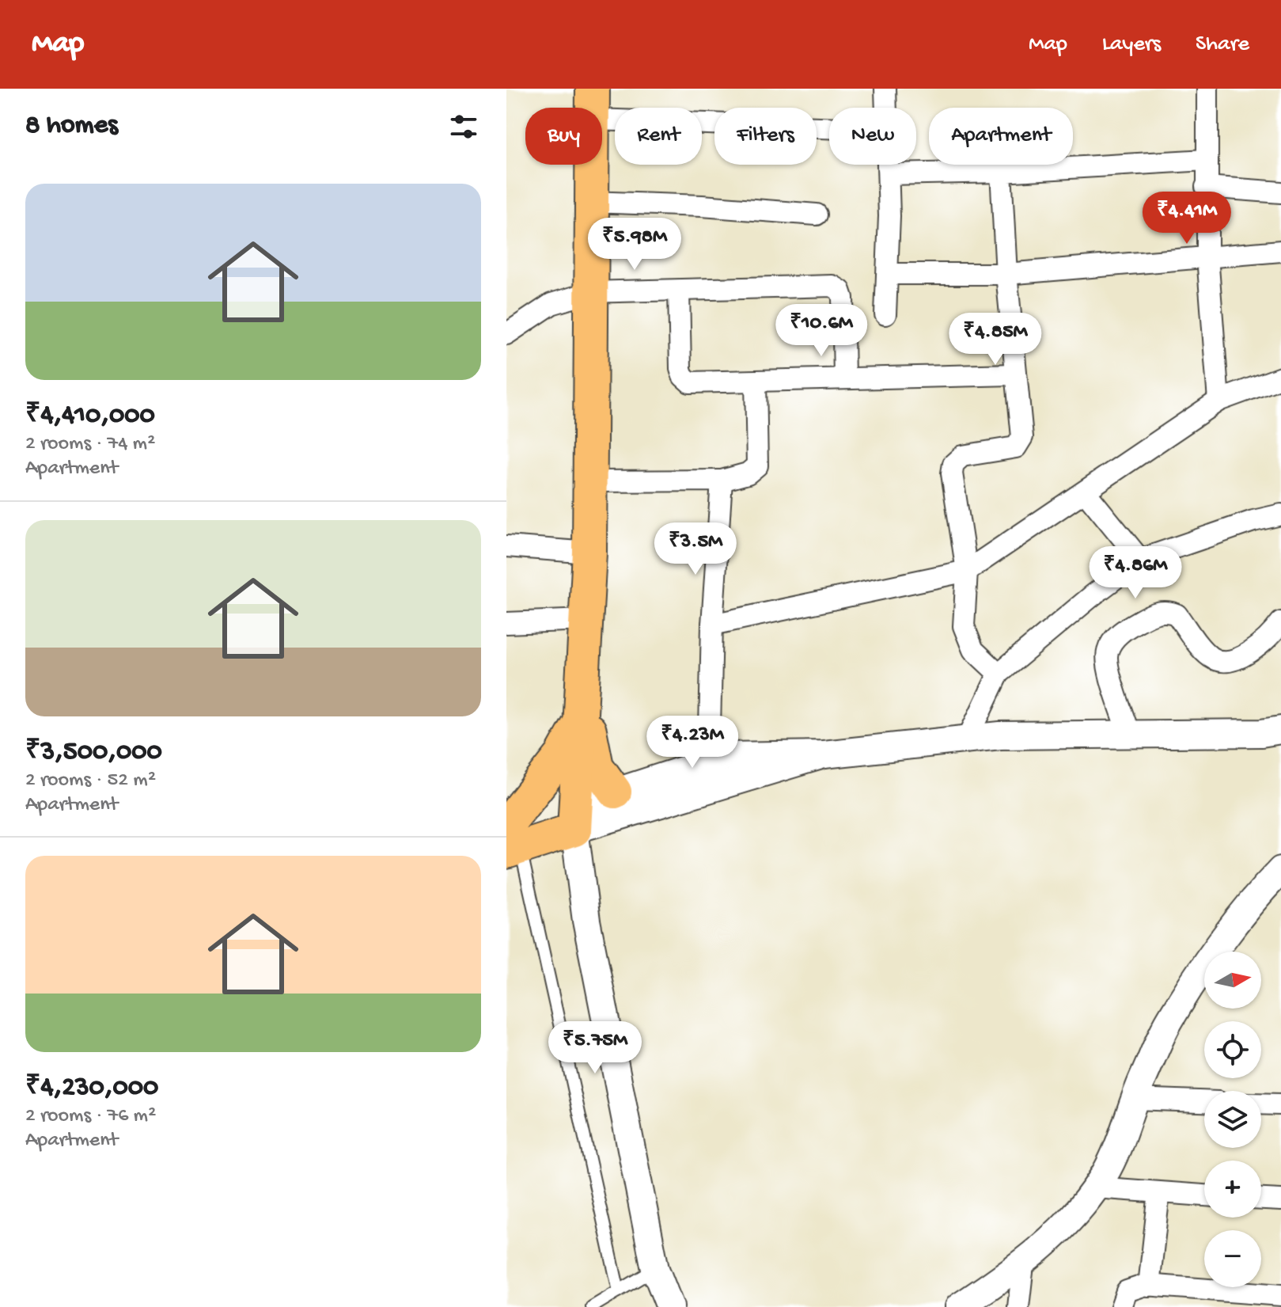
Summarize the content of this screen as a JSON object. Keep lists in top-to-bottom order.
{
  "north": "right",
  "page": {
    "header": "Map",
    "nav": ["Map", "Layers", "Share"],
    "heading": "8 homes",
    "chip": [
      "Buy",
      "Rent",
      "Filters",
      "New",
      "Apartment"
    ],
    "list": [
      {
        "name": "₹4,410,000",
        "note": "2 rooms · 74 m² · Apartment"
      },
      {
        "name": "₹3,500,000",
        "note": "2 rooms · 52 m² · Apartment"
      },
      {
        "name": "₹4,230,000",
        "note": "2 rooms · 76 m² · Apartment"
      }
    ],
    "price": [
      "₹4.41M",
      "₹5.98M",
      "₹10.6M",
      "₹4.85M",
      "₹3.5M",
      "₹4.86M",
      "₹4.23M",
      "₹5.75M"
    ],
    "map_buttons": ["+", "−"]
  }
}
